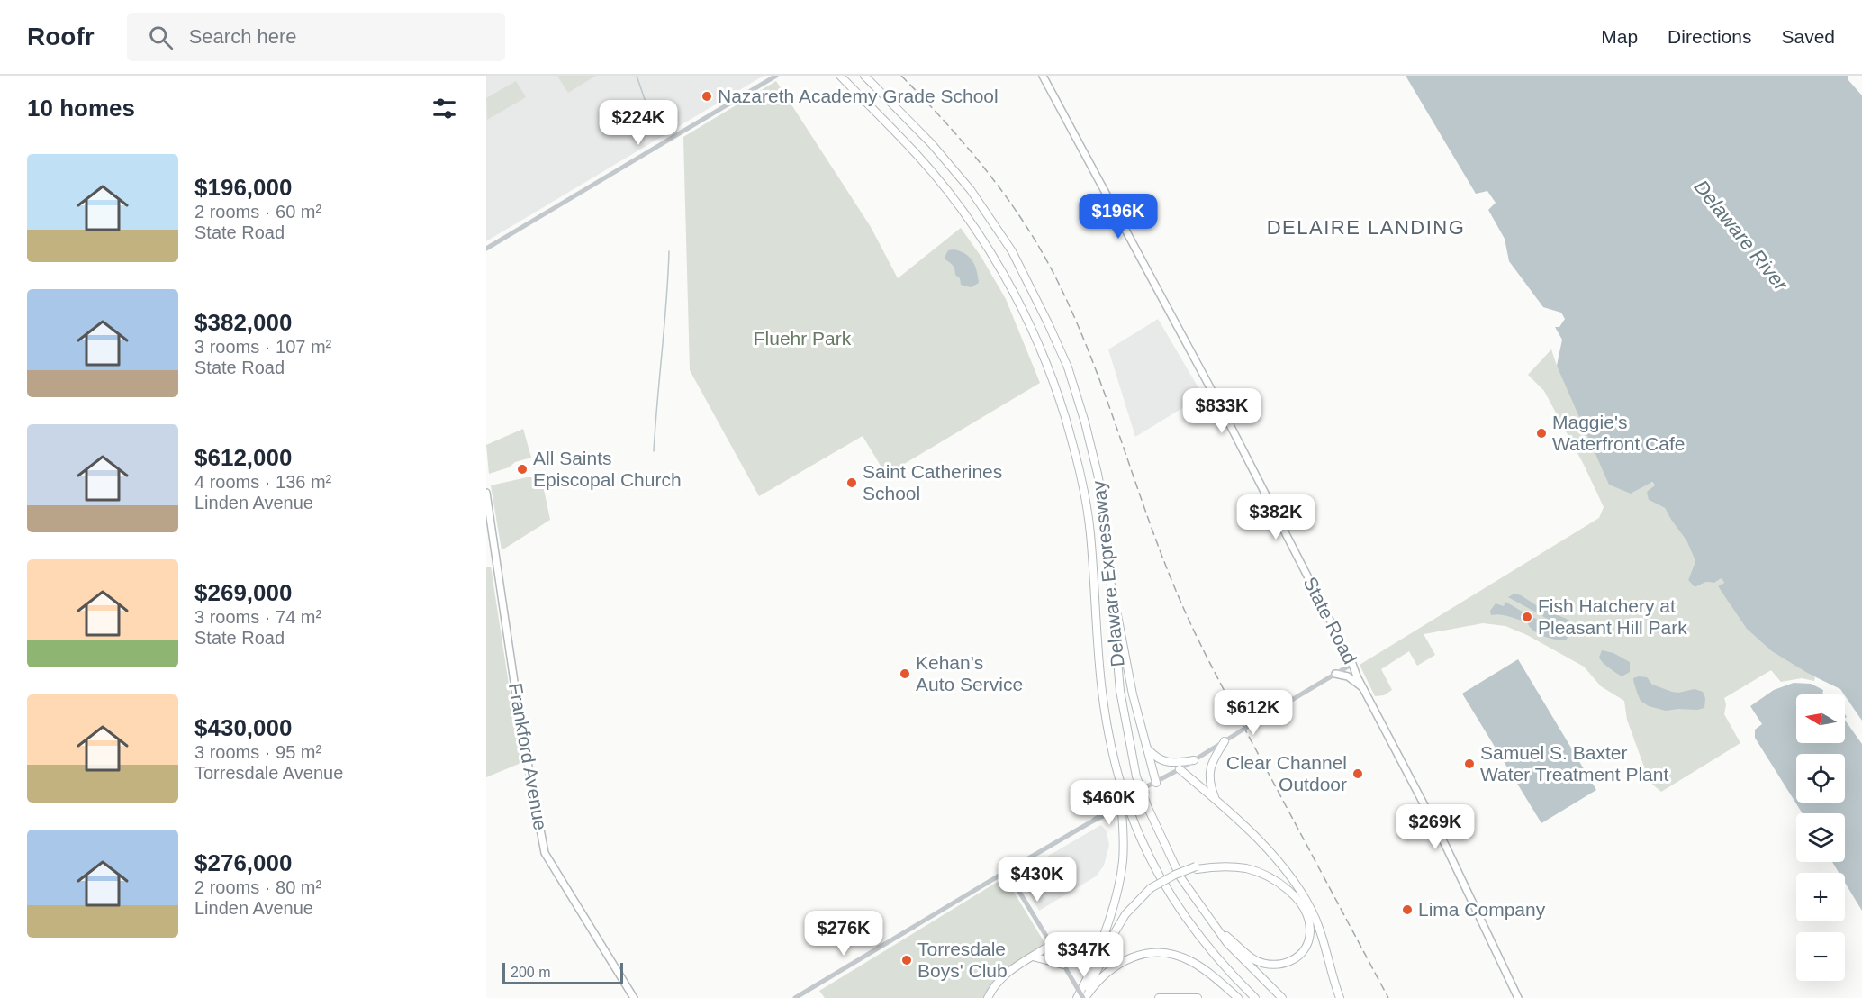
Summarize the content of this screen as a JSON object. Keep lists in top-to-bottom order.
{
  "streets": {
    "highway": ["Delaware Expressway"],
    "main road": ["State Road", "Frankford Avenue"]
  },
  "districts": ["DELAIRE LANDING"],
  "water": ["Delaware River"],
  "parks": ["Fluehr Park"],
  "places": [
    "Nazareth Academy Grade School",
    "Maggie's Waterfront Cafe",
    "All Saints Episcopal Church",
    "Saint Catherines School",
    "Fish Hatchery at Pleasant Hill Park",
    "Kehan's Auto Service",
    "Samuel S. Baxter Water Treatment Plant",
    "Clear Channel Outdoor",
    "Lima Company",
    "Torresdale Boys' Club"
  ],
  "scale_bar": "200 m",
  "north": "left",
  "page": {
    "header": "Roofr",
    "search": "Search here",
    "nav": ["Map", "Directions", "Saved"],
    "heading": "10 homes",
    "price": [
      "$224K",
      "$196K",
      "$833K",
      "$382K",
      "$612K",
      "$460K",
      "$269K",
      "$430K",
      "$276K",
      "$347K"
    ],
    "list": [
      {
        "name": "$196,000",
        "note": "2 rooms · 60 m² · State Road"
      },
      {
        "name": "$382,000",
        "note": "3 rooms · 107 m² · State Road"
      },
      {
        "name": "$612,000",
        "note": "4 rooms · 136 m² · Linden Avenue"
      },
      {
        "name": "$269,000",
        "note": "3 rooms · 74 m² · State Road"
      },
      {
        "name": "$430,000",
        "note": "3 rooms · 95 m² · Torresdale Avenue"
      },
      {
        "name": "$276,000",
        "note": "2 rooms · 80 m² · Linden Avenue"
      }
    ],
    "map_buttons": ["+", "−"],
    "scale": "200 m"
  }
}
